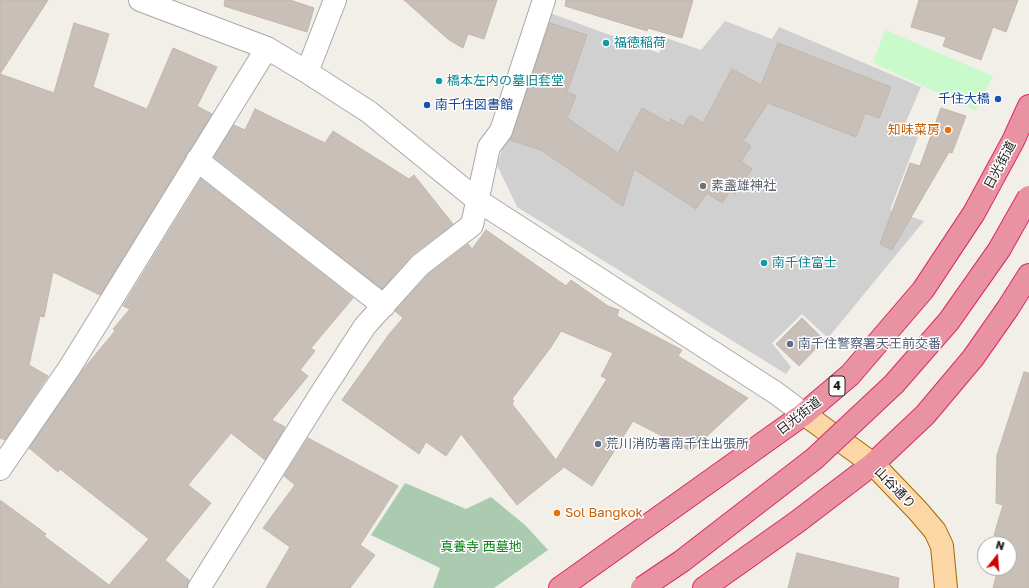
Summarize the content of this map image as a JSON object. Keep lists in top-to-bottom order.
{
  "streets": {
    "highway": ["日光街道", "4"],
    "main road": ["山谷通り"]
  },
  "crossings": [
    ["日光街道", "山谷通り"]
  ],
  "parks": ["真養寺 西墓地"],
  "places": [
    "福徳稲荷",
    "橋本左内の墓旧套堂",
    "千住大橋",
    "南千住図書館",
    "知味菜房",
    "素盞雄神社",
    "南千住富士",
    "南千住警察署天王前交番",
    "荒川消防署南千住出張所",
    "Sol Bangkok"
  ],
  "north": "top"
}
